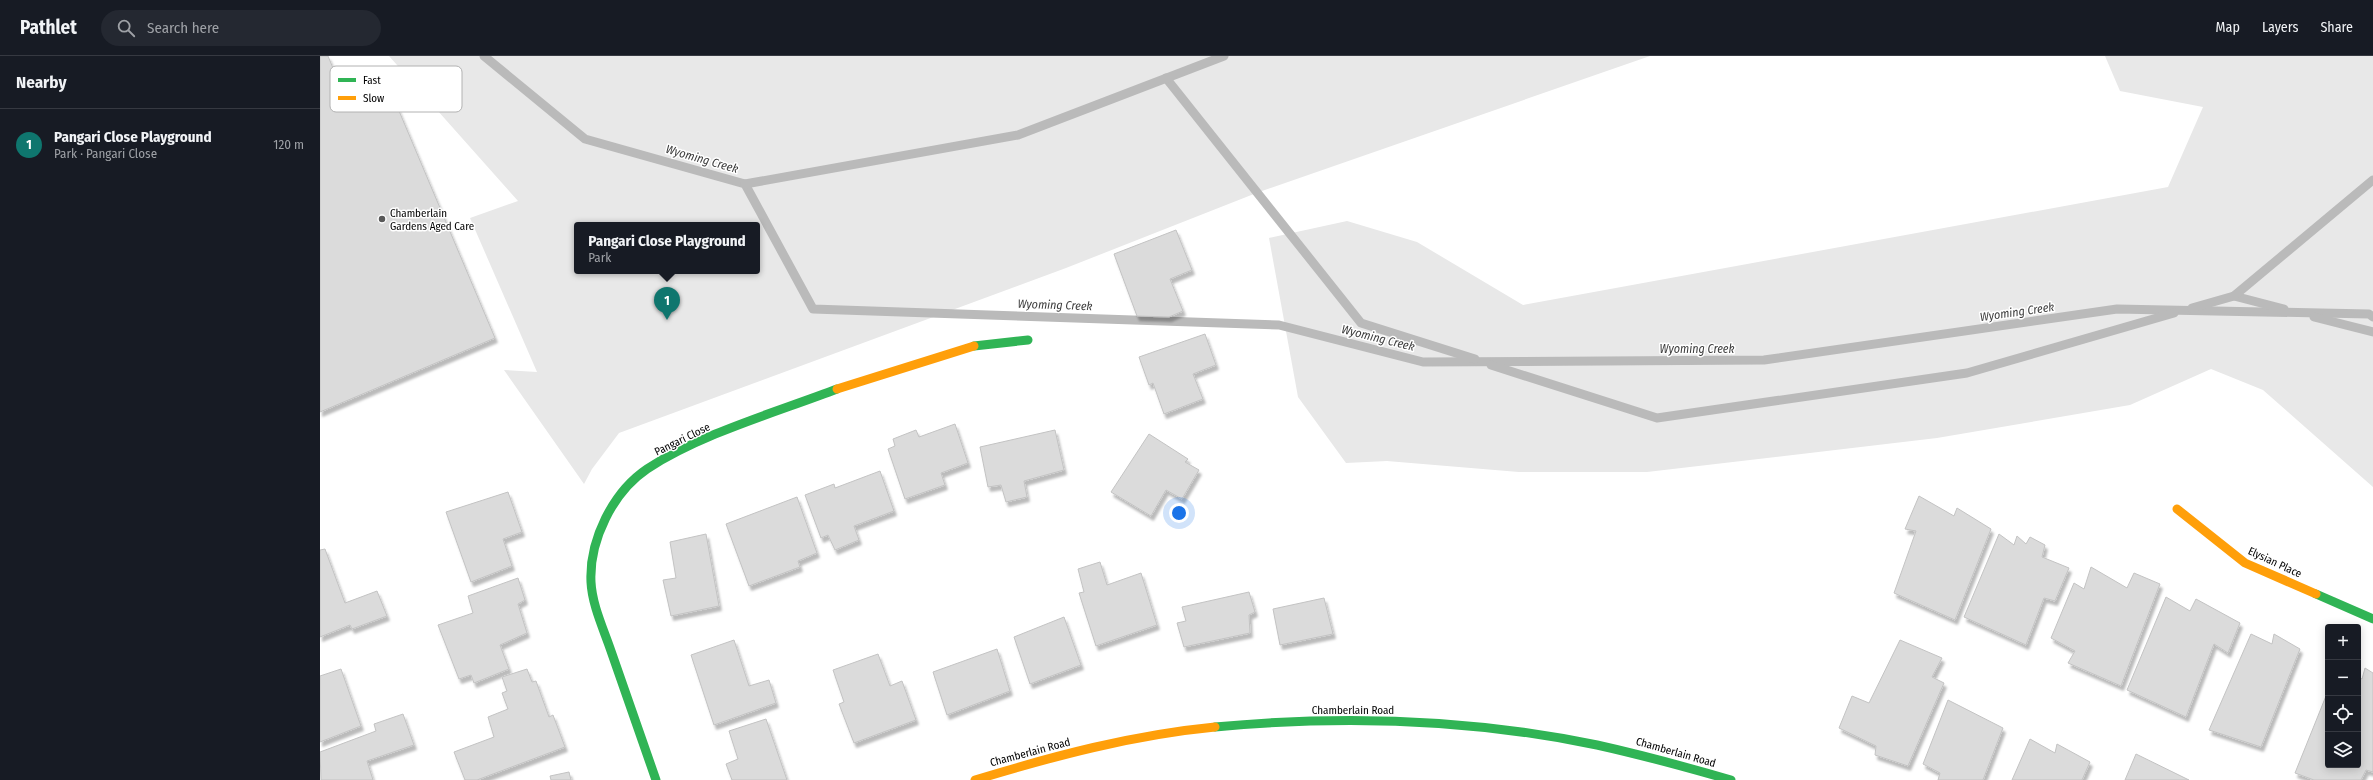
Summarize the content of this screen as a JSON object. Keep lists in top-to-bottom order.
{
  "streets": {
    "street": ["Pangari Close", "Elysian Place", "Chamberlain Road"]
  },
  "water": ["Wyoming Creek"],
  "places": ["Chamberlain Gardens Aged Care"],
  "legend": ["Fast", "Slow"],
  "page": {
    "header": "Pathlet",
    "search": "Search here",
    "nav": ["Map", "Layers", "Share"],
    "heading": "Nearby",
    "list": [
      {
        "mark": "1",
        "name": "Pangari Close Playground",
        "note": "Park · Pangari Close",
        "value": "120 m"
      }
    ],
    "popup": ["Pangari Close Playground", "Park"],
    "pins": "1",
    "map_buttons": ["+", "−"]
  }
}
